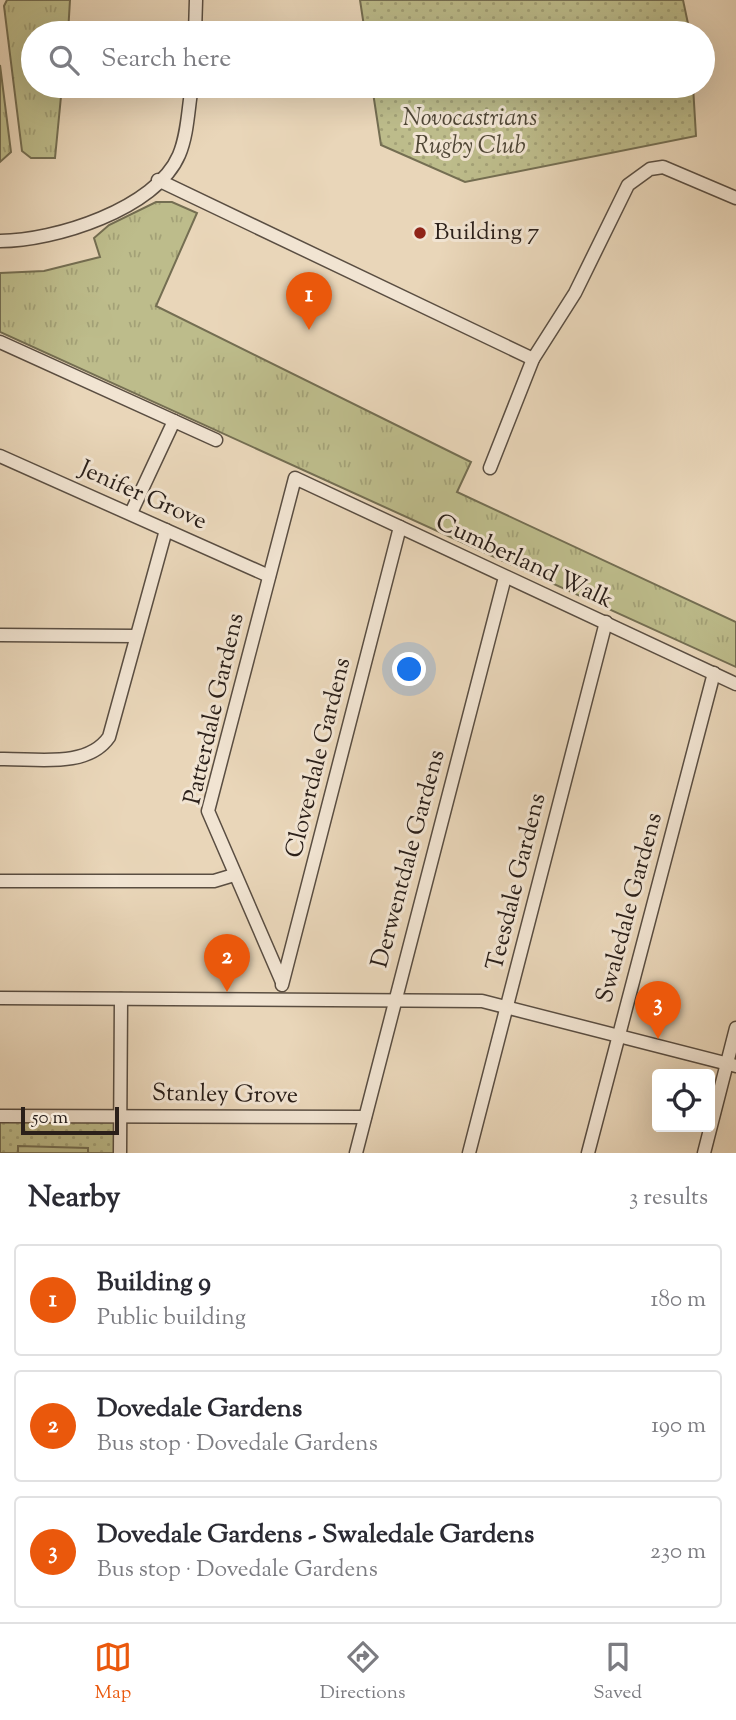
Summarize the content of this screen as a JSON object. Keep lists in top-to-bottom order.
{
  "streets": {
    "street": [
      "Jenifer Grove",
      "Cumberland Walk",
      "Patterdale Gardens",
      "Cloverdale Gardens",
      "Derwentdale Gardens",
      "Teesdale Gardens",
      "Swaledale Gardens",
      "Stanley Grove"
    ]
  },
  "crossings": [
    ["Jenifer Grove", "Patterdale Gardens"],
    ["Cumberland Walk", "Patterdale Gardens"],
    ["Cumberland Walk", "Cloverdale Gardens"],
    ["Cumberland Walk", "Derwentdale Gardens"],
    ["Cumberland Walk", "Teesdale Gardens"],
    ["Cumberland Walk", "Swaledale Gardens"],
    ["Patterdale Gardens", "Cloverdale Gardens"],
    ["Derwentdale Gardens", "Stanley Grove"]
  ],
  "parks": ["Novocastrians Rugby Club"],
  "places": ["Building 7"],
  "scale_bar": "50 m",
  "page": {
    "search": "Search here",
    "pins": ["1", "2", "3"],
    "scale": "50 m",
    "heading": ["Nearby", "3 results"],
    "list": [
      {
        "mark": "1",
        "name": "Building 9",
        "note": "Public building",
        "value": "180 m"
      },
      {
        "mark": "2",
        "name": "Dovedale Gardens",
        "note": "Bus stop · Dovedale Gardens",
        "value": "190 m"
      },
      {
        "mark": "3",
        "name": "Dovedale Gardens - Swaledale Gardens",
        "note": "Bus stop · Dovedale Gardens",
        "value": "230 m"
      }
    ],
    "nav": ["Map", "Directions", "Saved"]
  }
}
